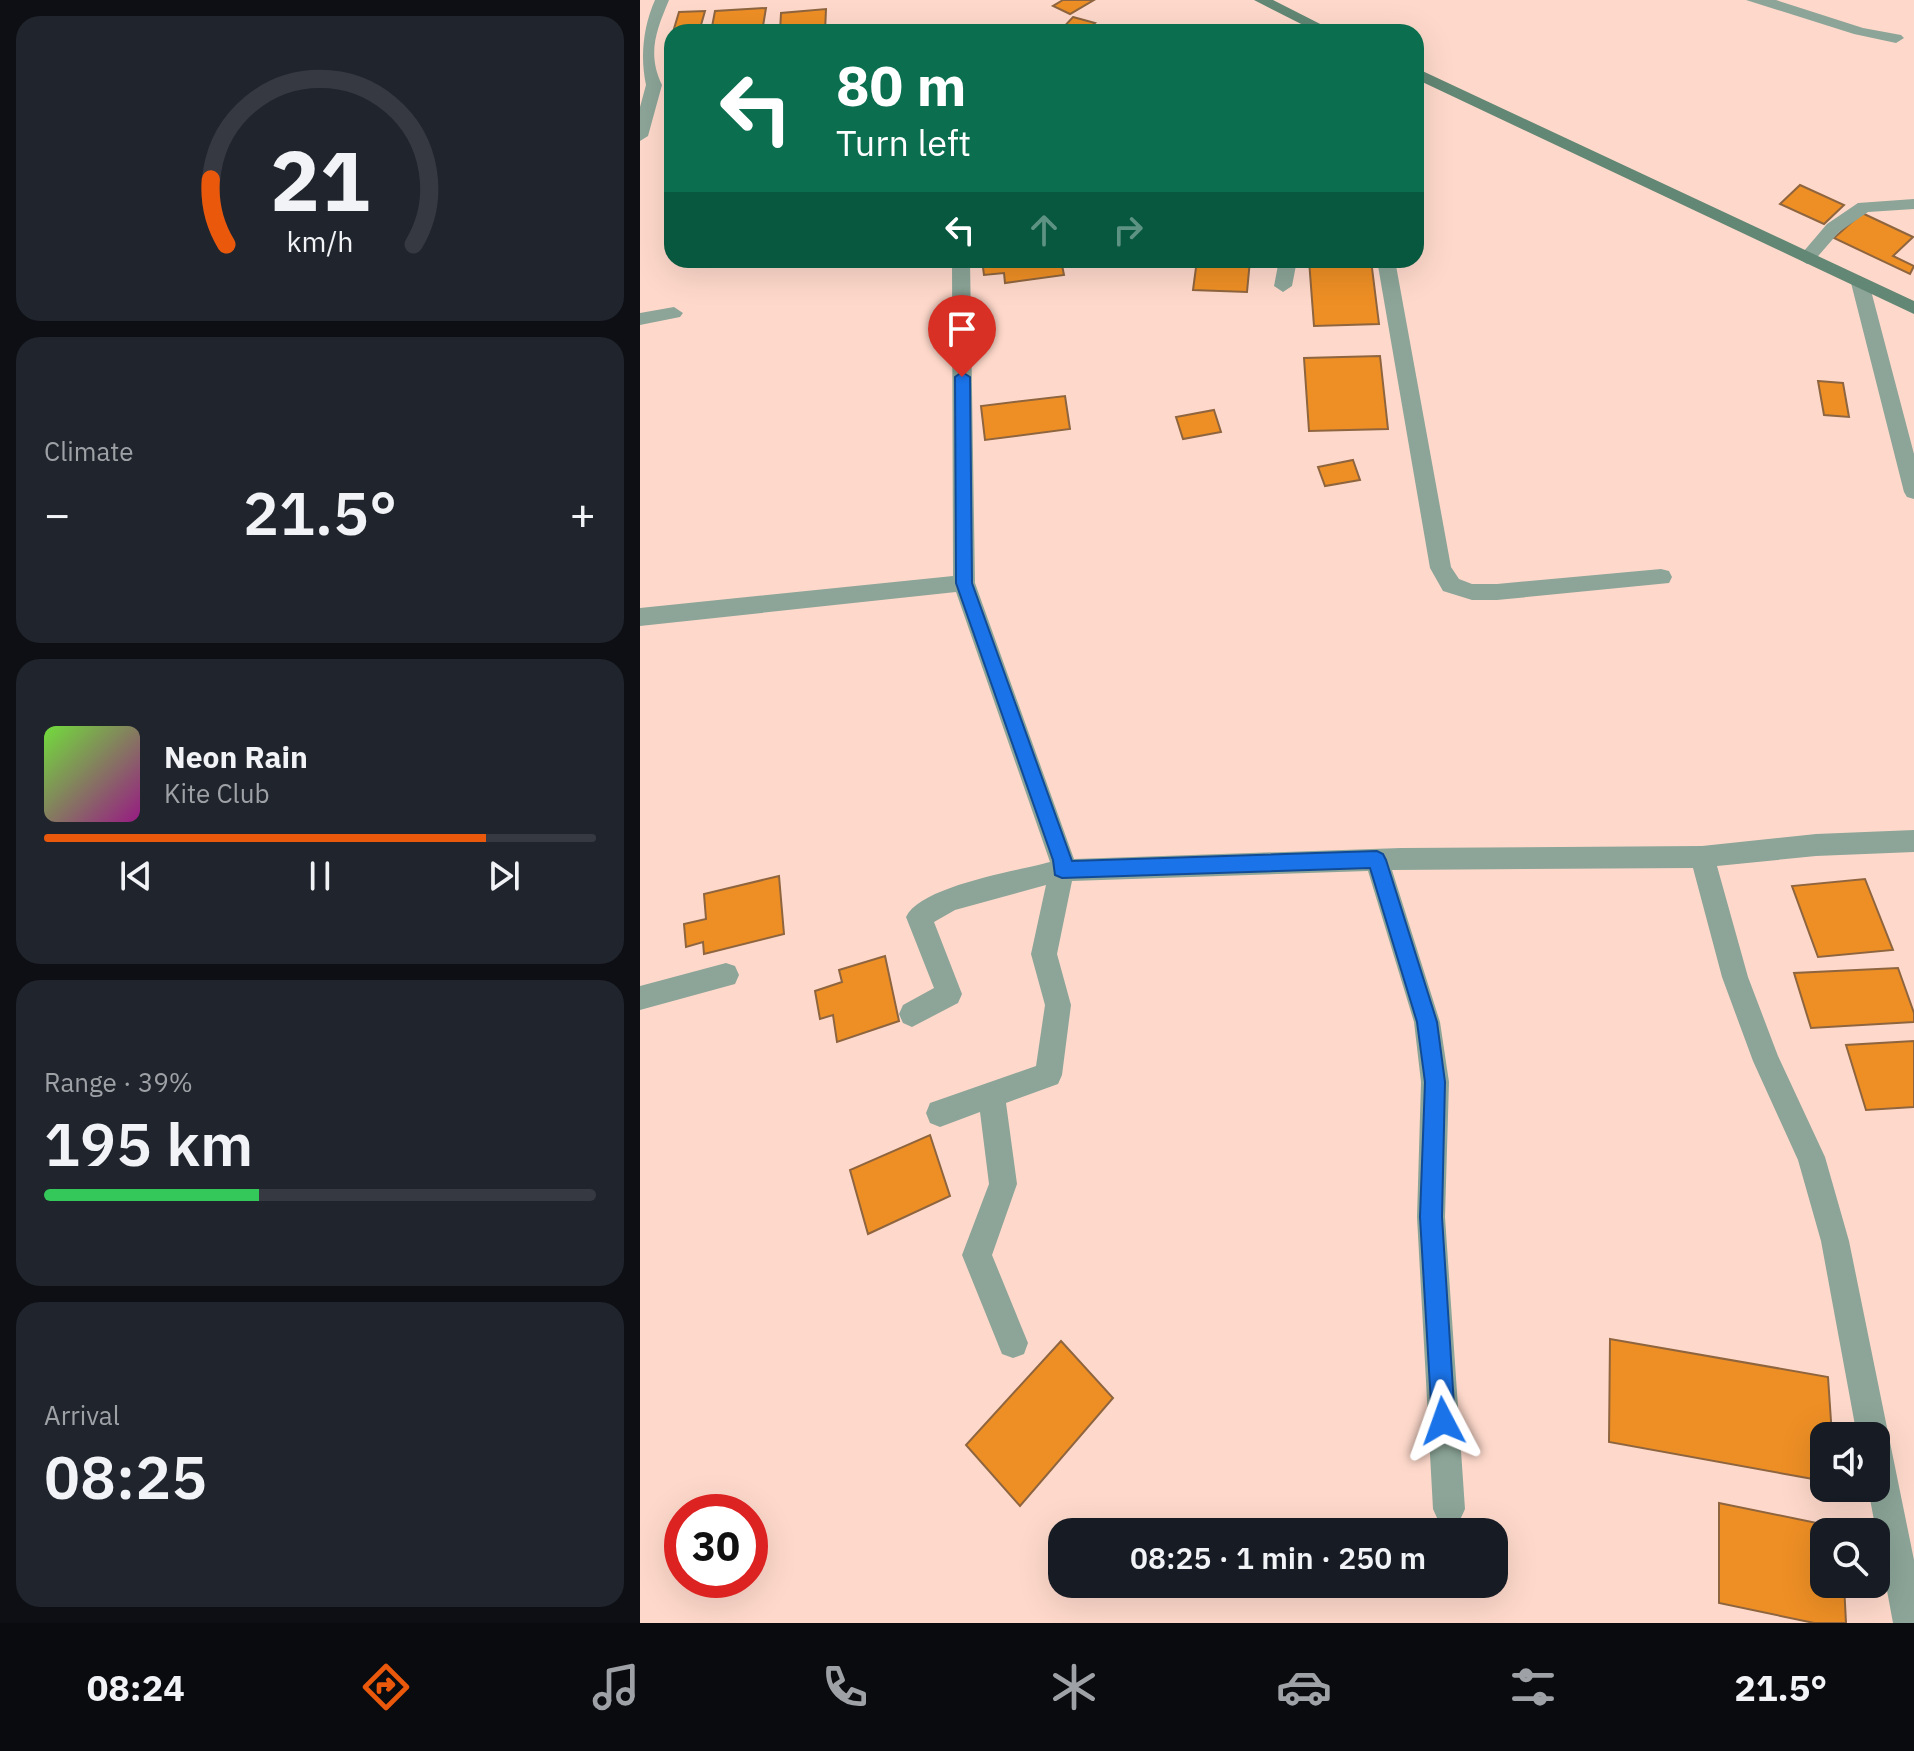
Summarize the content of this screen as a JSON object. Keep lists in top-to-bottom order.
{
  "page": {
    "turn": ["80 m", "Turn left"],
    "tile": [
      "Climate",
      ["Range · 39%", "195 km"],
      ["Arrival", "08:25"]
    ],
    "heat": ["−", "21.5°", "+"],
    "song": ["Neon Rain", "Kite Club"],
    "limit": "30",
    "trip": "08:25 · 1 min · 250 m",
    "tabs": ["08:24", "21.5°"],
    "gauge": ["21", "km/h"]
  }
}
